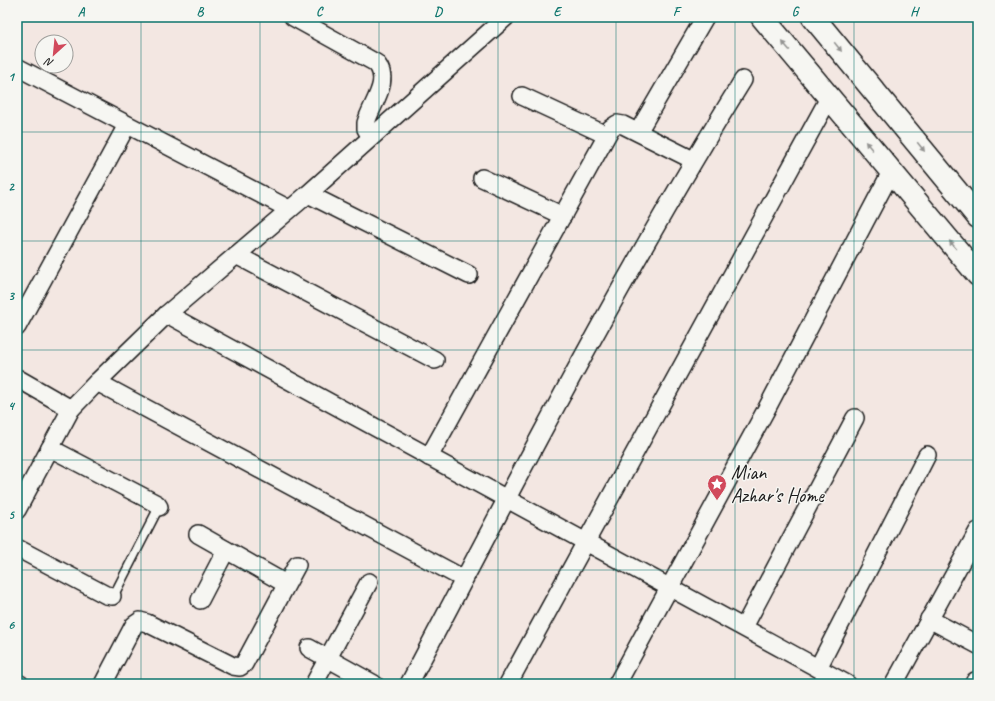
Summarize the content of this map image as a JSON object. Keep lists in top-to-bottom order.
{
  "places": {
    "place": ["Mian Azhar's Home"]
  },
  "north": "bottom left",
  "grid": {
    "columns": [
      "A",
      "B",
      "C",
      "D",
      "E",
      "F",
      "G",
      "H"
    ],
    "rows": [
      "1",
      "2",
      "3",
      "4",
      "5",
      "6"
    ]
  }
}
